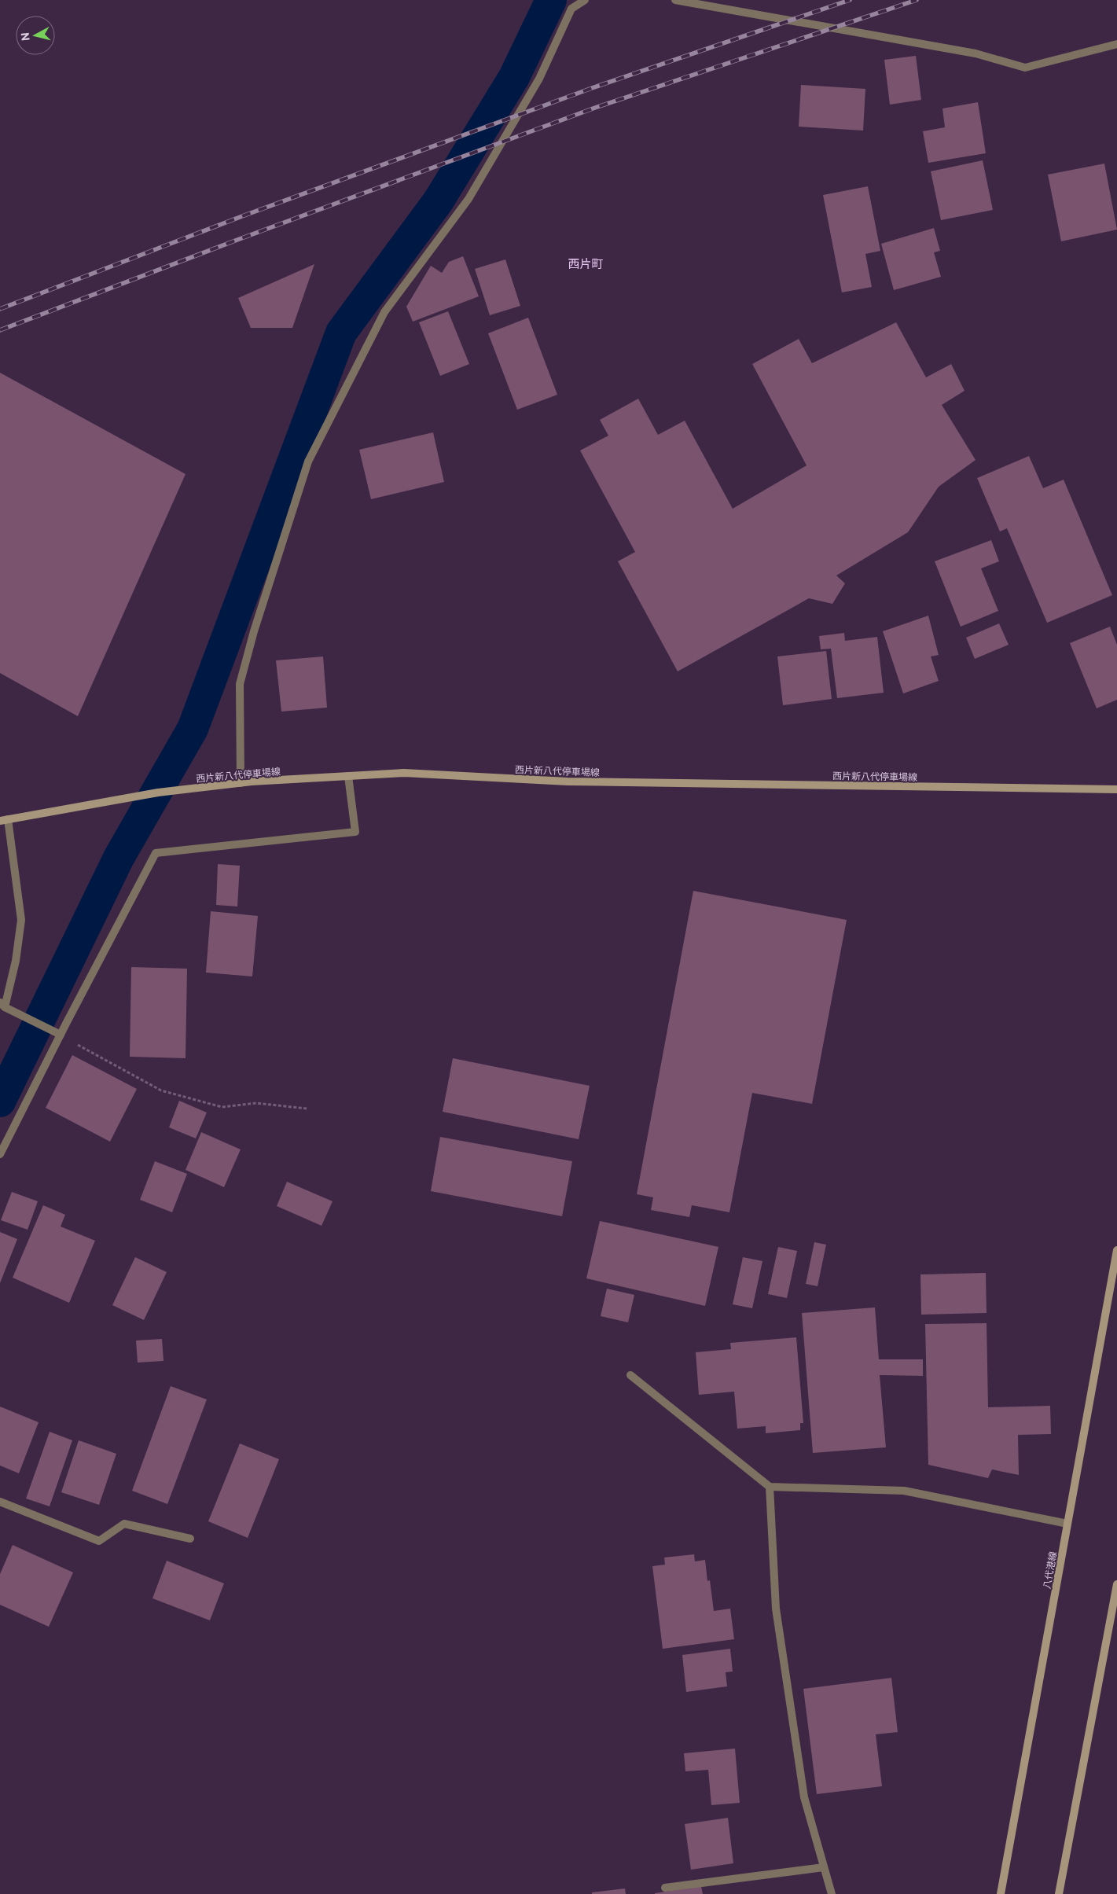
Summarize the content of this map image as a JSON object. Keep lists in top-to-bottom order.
{
  "streets": {
    "main road": ["西片新八代停車場線", "八代港線"]
  },
  "districts": ["西片町"],
  "north": "left"
}
